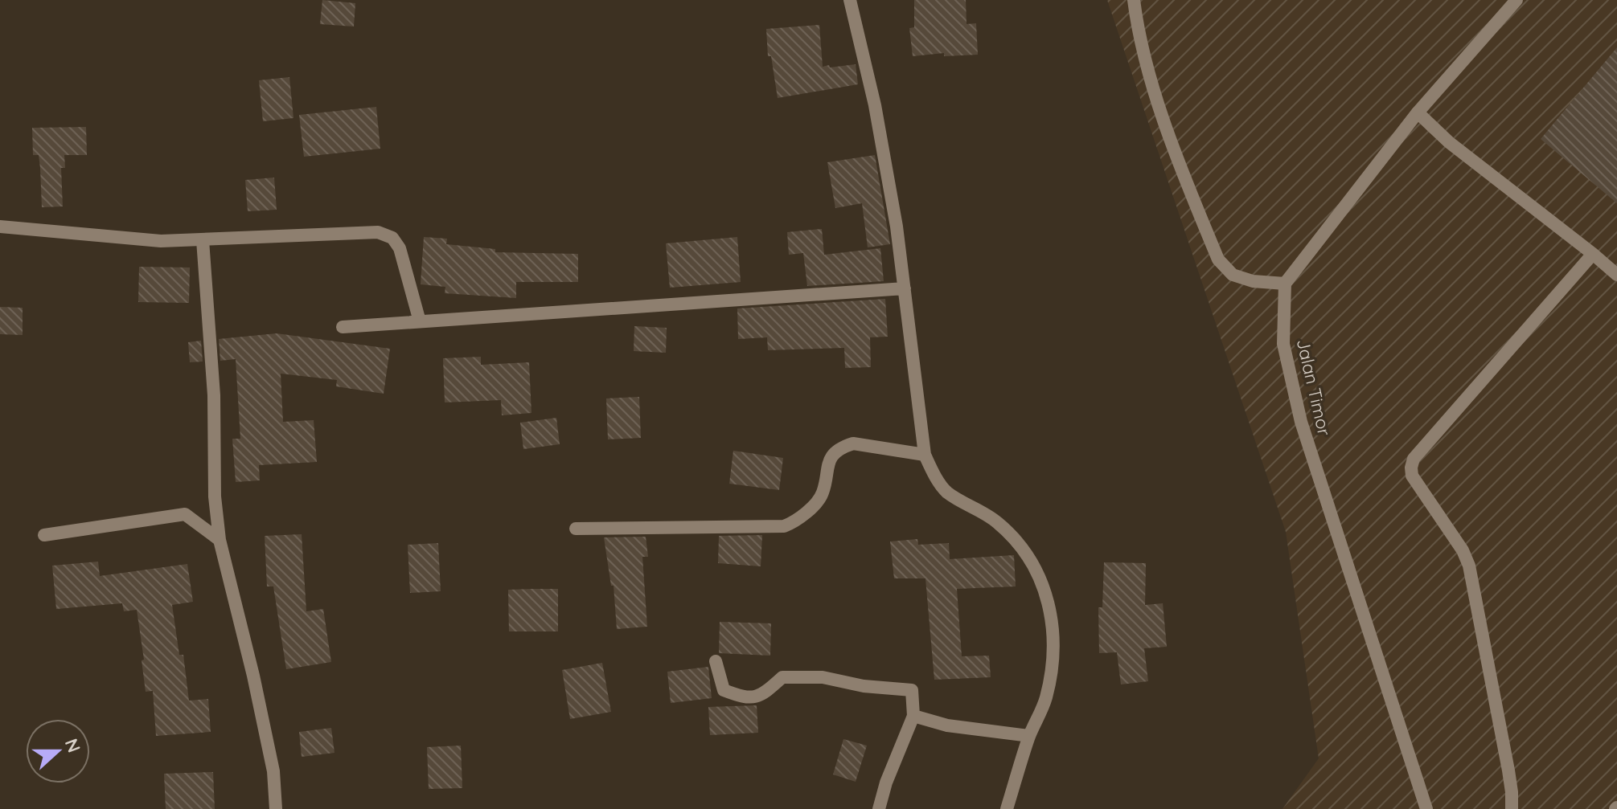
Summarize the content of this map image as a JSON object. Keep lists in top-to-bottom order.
{
  "streets": {
    "street": ["Jalan Timor"]
  },
  "north": "right"
}
